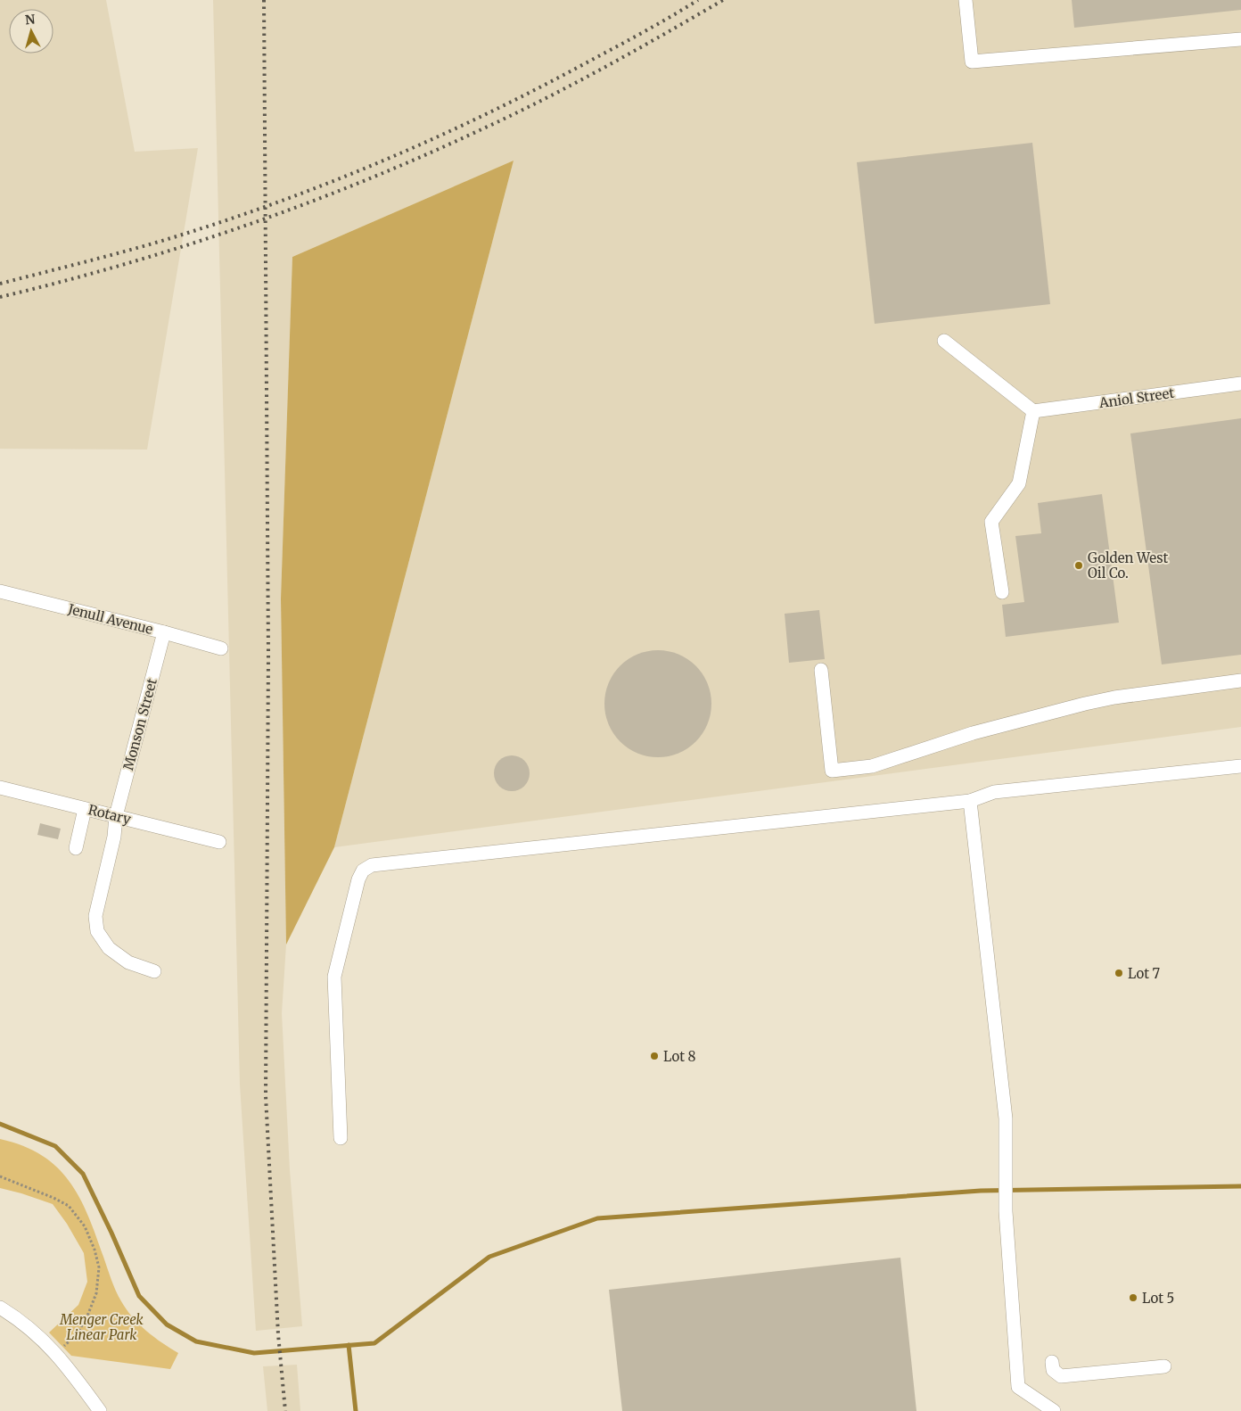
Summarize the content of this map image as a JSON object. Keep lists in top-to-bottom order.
{
  "streets": {
    "street": [
      "Aniol Street",
      "Jenull Avenue",
      "Monson Street",
      "Rotary"
    ]
  },
  "crossings": [
    ["Jenull Avenue", "Monson Street"],
    ["Monson Street", "Rotary"]
  ],
  "parks": ["Menger Creek Linear Park"],
  "places": [
    "Golden West Oil Co.",
    "Lot 7",
    "Lot 8",
    "Lot 5"
  ],
  "north": "top"
}
